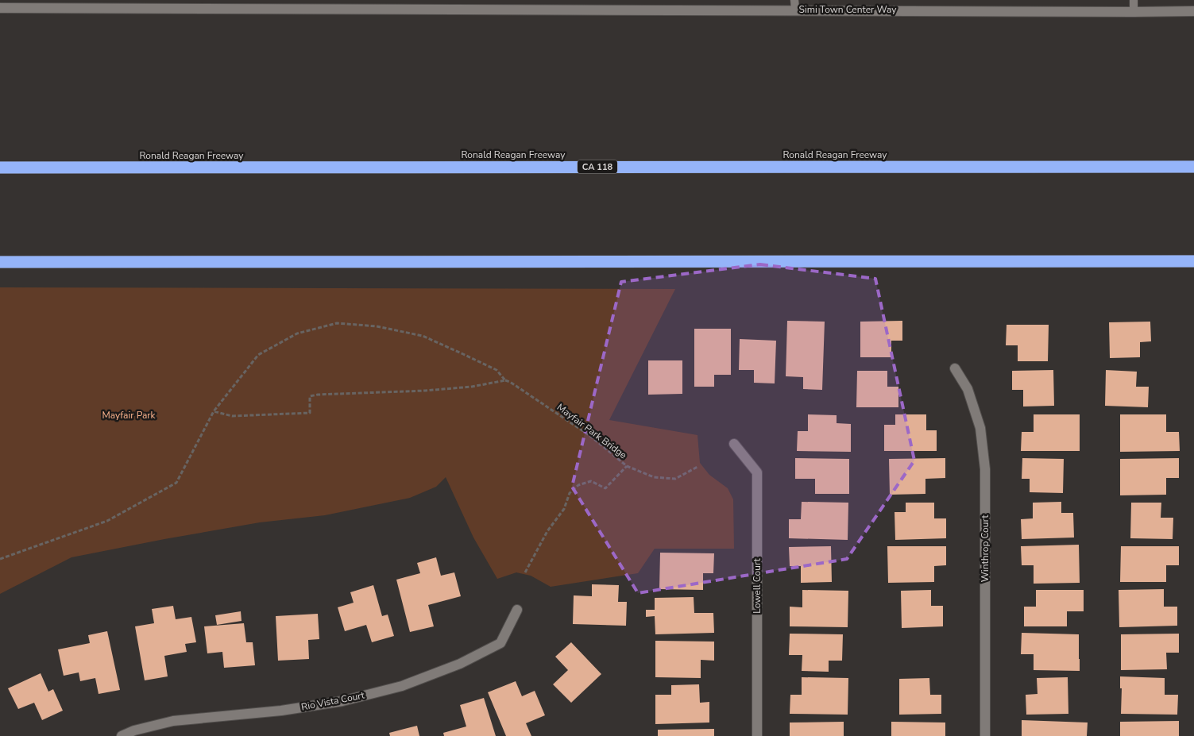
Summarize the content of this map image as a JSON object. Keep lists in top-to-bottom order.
{
  "streets": {
    "highway": ["Ronald Reagan Freeway", "CA 118"],
    "street": [
      "Simi Town Center Way",
      "Winthrop Court",
      "Lowell Court",
      "Rio Vista Court"
    ],
    "path": ["Mayfair Park Bridge"]
  },
  "parks": ["Mayfair Park"]
}
